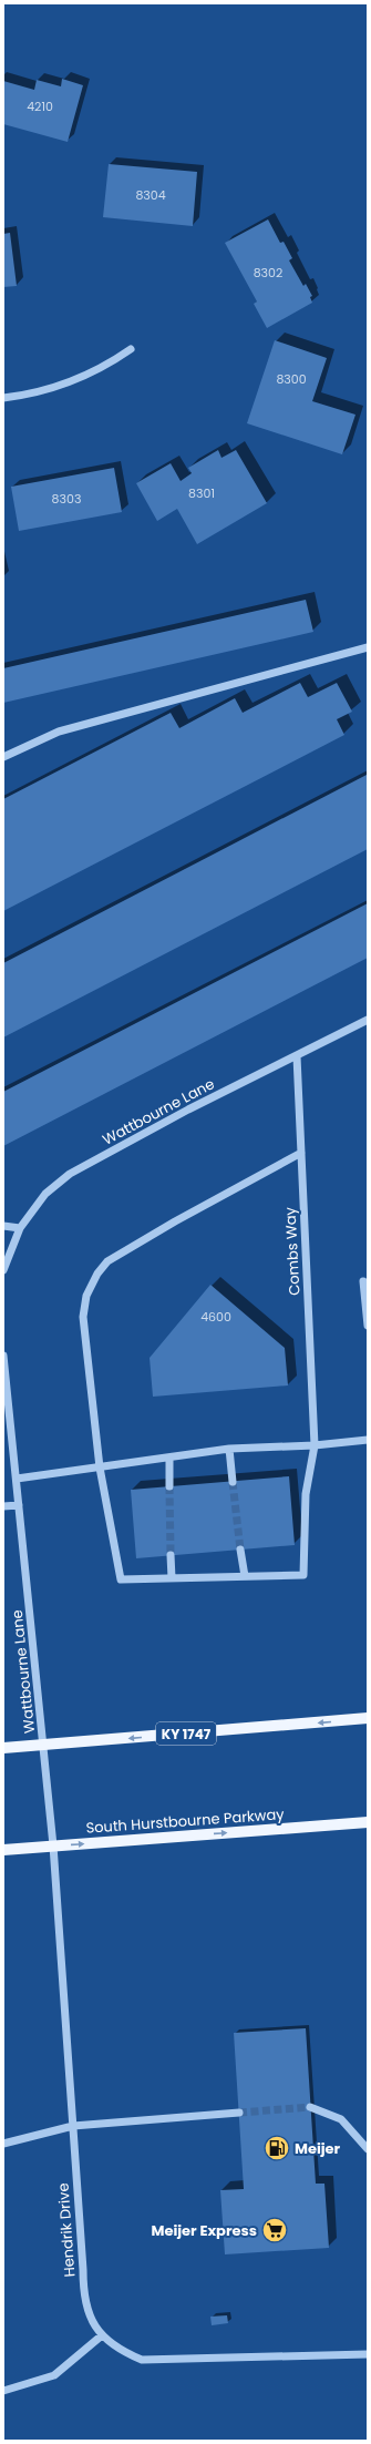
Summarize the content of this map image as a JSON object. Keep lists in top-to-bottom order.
{
  "streets": {
    "main road": ["KY 1747", "South Hurstbourne Parkway"],
    "street": ["Wattbourne Lane", "Combs Way", "Hendrik Drive"]
  },
  "crossings": [
    ["Wattbourne Lane", "Combs Way"],
    ["Wattbourne Lane", "KY 1747"],
    ["Wattbourne Lane", "South Hurstbourne Parkway"],
    ["Wattbourne Lane", "Hendrik Drive"],
    ["South Hurstbourne Parkway", "Hendrik Drive"]
  ],
  "one_way": ["South Hurstbourne Parkway"],
  "places": {
    "fuel station": ["Meijer"],
    "supermarket": ["Meijer Express"]
  },
  "house_numbers": [
    "4210",
    "8304",
    "8302",
    "8300",
    "8301",
    "8303",
    "4600"
  ]
}
